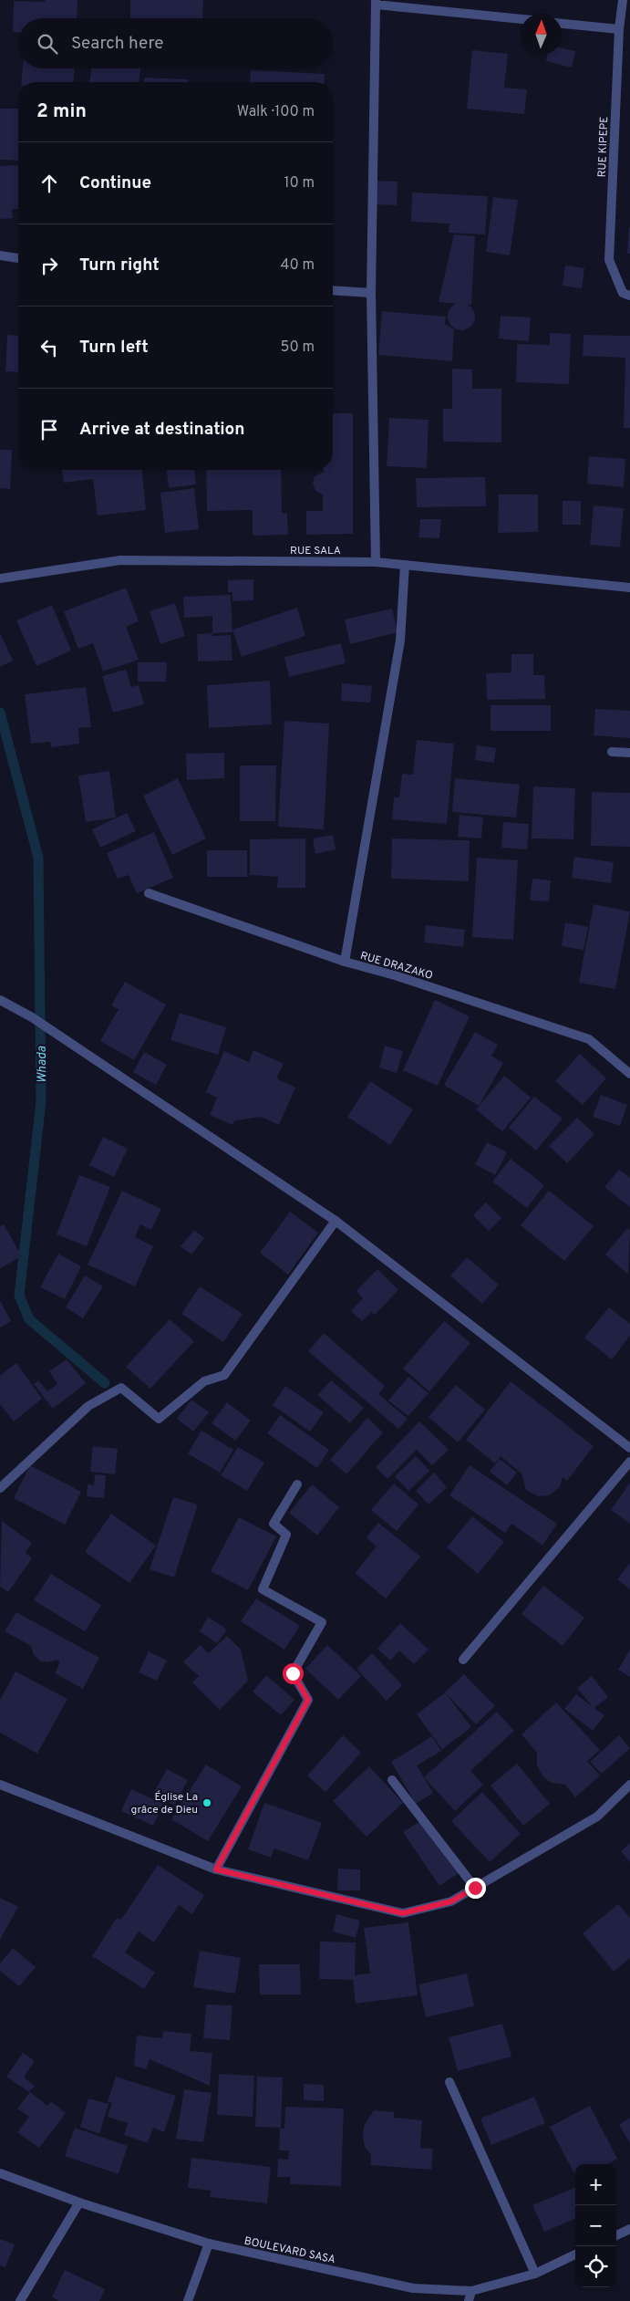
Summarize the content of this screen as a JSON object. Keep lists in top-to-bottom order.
{
  "streets": {
    "street": [
      "RUE KIPEPE",
      "RUE SALA",
      "RUE DRAZAKO",
      "BOULEVARD SASA"
    ]
  },
  "water": ["Whada"],
  "places": ["Église La grâce de Dieu"],
  "north": "top",
  "page": {
    "search": "Search here",
    "heading": ["2 min", "Walk · 100 m"],
    "list": [
      ["Continue", "10 m"],
      ["Turn right", "40 m"],
      ["Turn left", "50 m"],
      "Arrive at destination"
    ],
    "map_buttons": ["+", "−"]
  }
}
